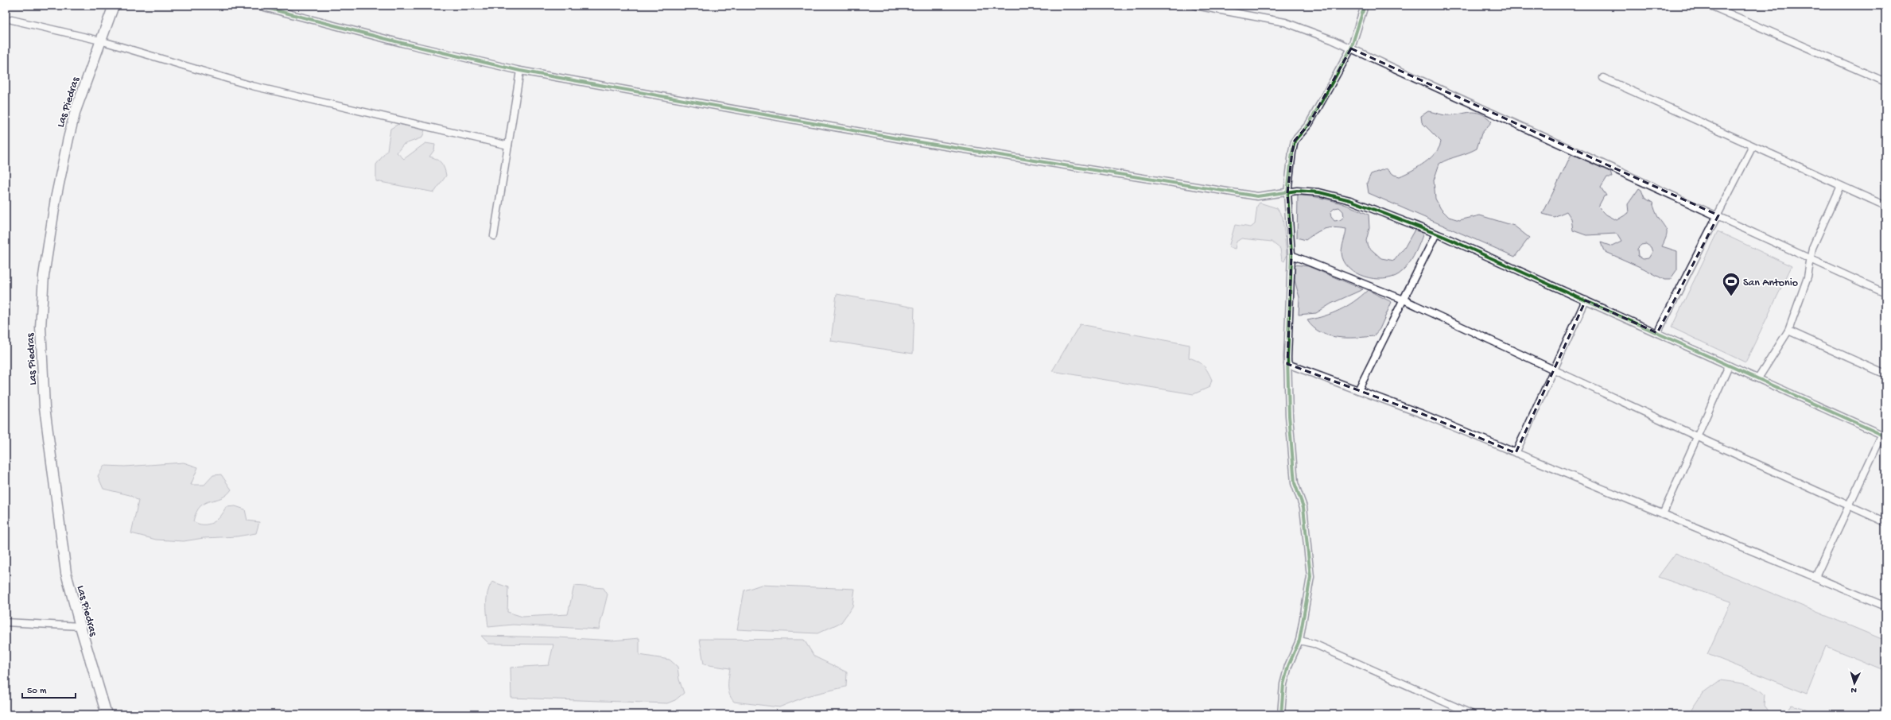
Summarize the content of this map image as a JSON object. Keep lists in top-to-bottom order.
{
  "streets": {
    "street": ["Las Piedras"]
  },
  "places": {
    "sports": ["San Antonio"]
  },
  "scale_bar": "50 m",
  "north": "bottom"
}
